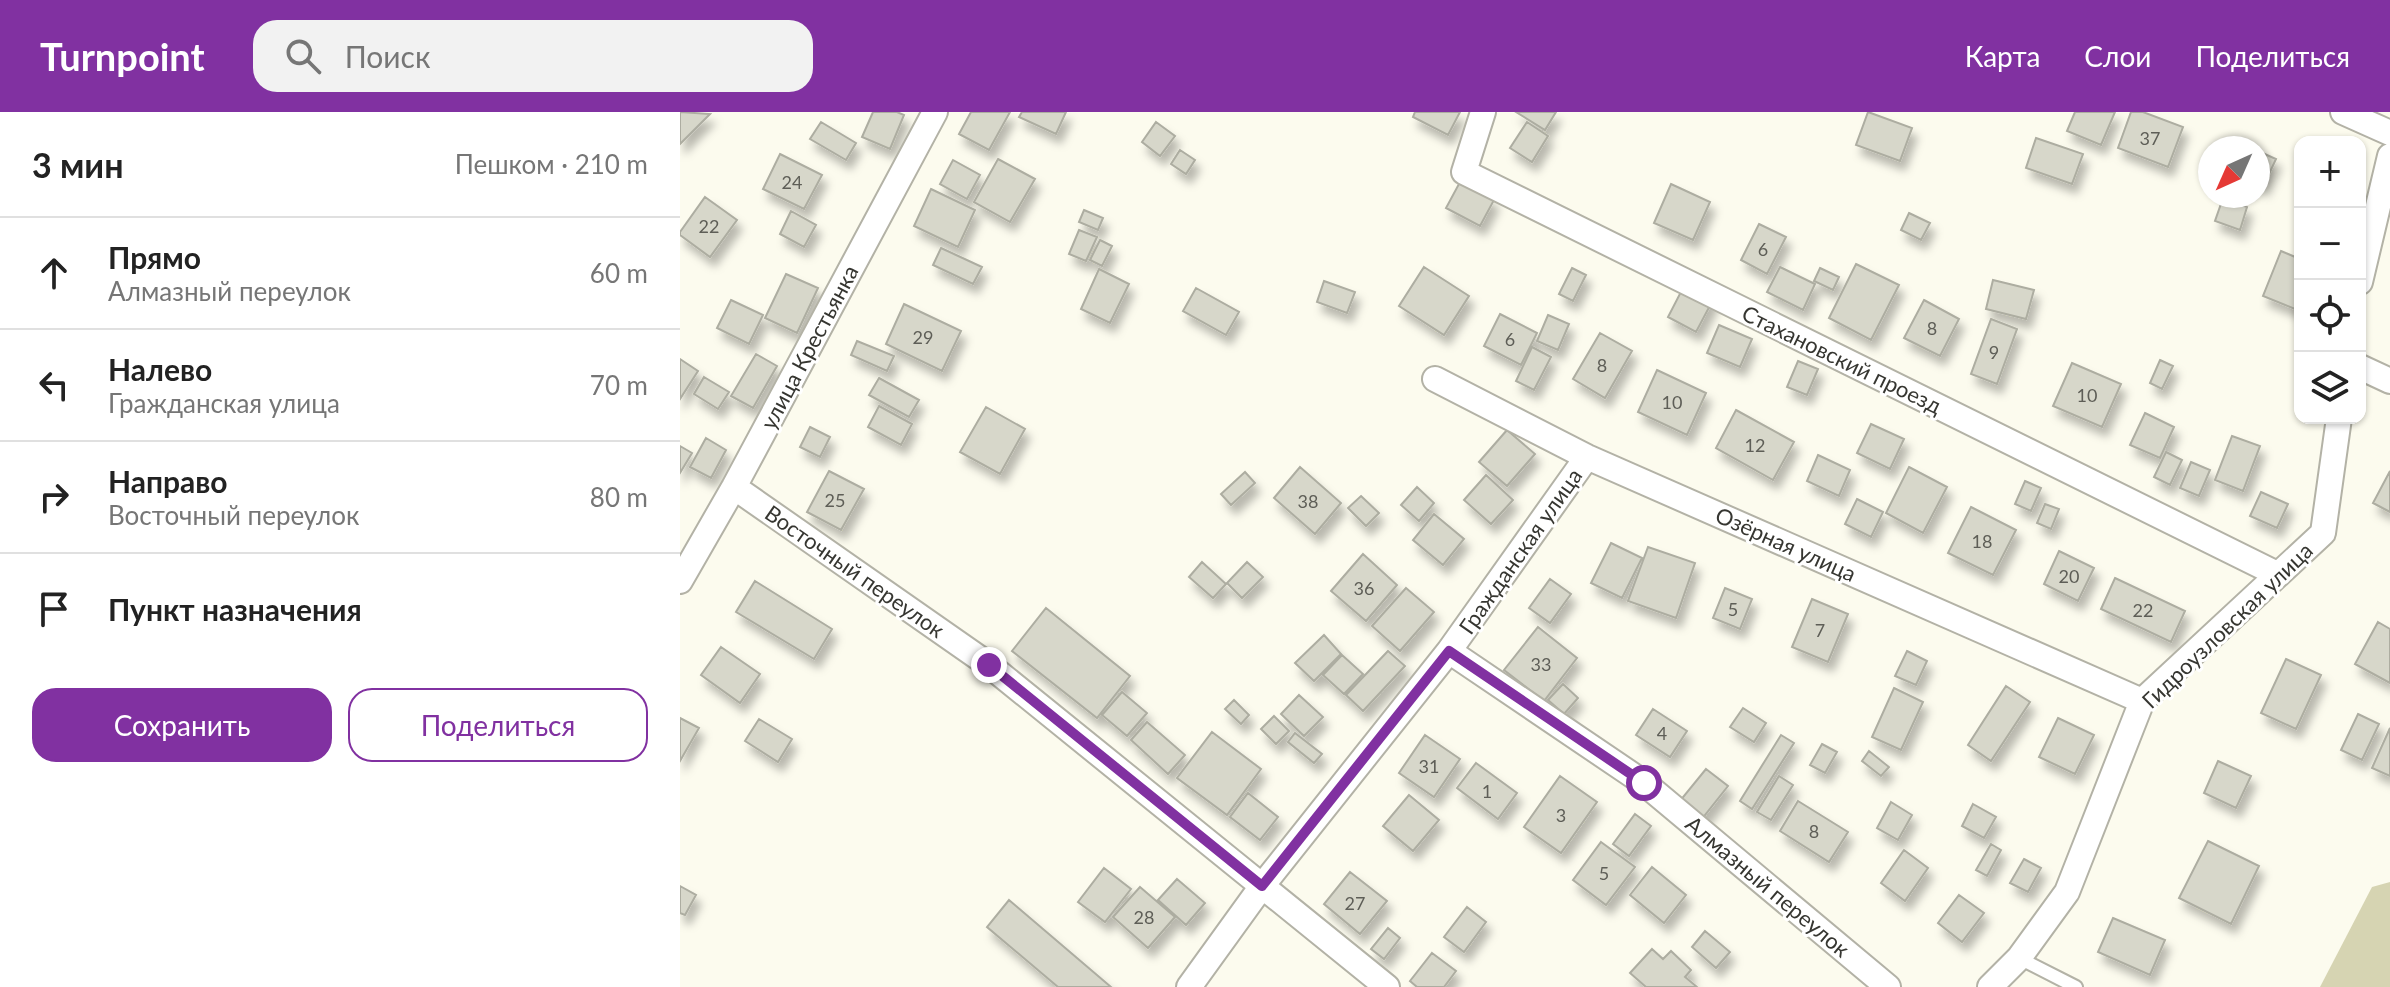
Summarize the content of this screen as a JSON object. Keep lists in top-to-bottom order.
{
  "streets": {
    "street": [
      "улица Крестьянка",
      "Стахановский проезд",
      "Озёрная улица",
      "Гражданская улица",
      "Восточный переулок",
      "Гидроузловская улица",
      "Алмазный переулок"
    ]
  },
  "crossings": [
    ["улица Крестьянка", "Восточный переулок"],
    ["Стахановский проезд", "Гидроузловская улица"],
    ["Озёрная улица", "Гражданская улица"],
    ["Озёрная улица", "Гидроузловская улица"],
    ["Гражданская улица", "Восточный переулок"],
    ["Гражданская улица", "Алмазный переулок"]
  ],
  "house_numbers": [
    "37",
    "24",
    "22",
    "6",
    "8",
    "29",
    "6",
    "9",
    "8",
    "10",
    "10",
    "12",
    "25",
    "38",
    "18",
    "20",
    "36",
    "5",
    "22",
    "7",
    "33",
    "4",
    "31",
    "1",
    "3",
    "8",
    "5",
    "27",
    "28"
  ],
  "north": "bottom left",
  "page": {
    "header": "Turnpoint",
    "search": "Поиск",
    "nav": ["Карта", "Слои", "Поделиться"],
    "heading": ["3 мин", "Пешком · 210 m"],
    "map_buttons": ["+", "−"],
    "list": [
      ["Прямо", "Алмазный переулок", "60 m"],
      ["Налево", "Гражданская улица", "70 m"],
      ["Направо", "Восточный переулок", "80 m"],
      "Пункт назначения"
    ],
    "buttons": ["Сохранить", "Поделиться"]
  }
}
